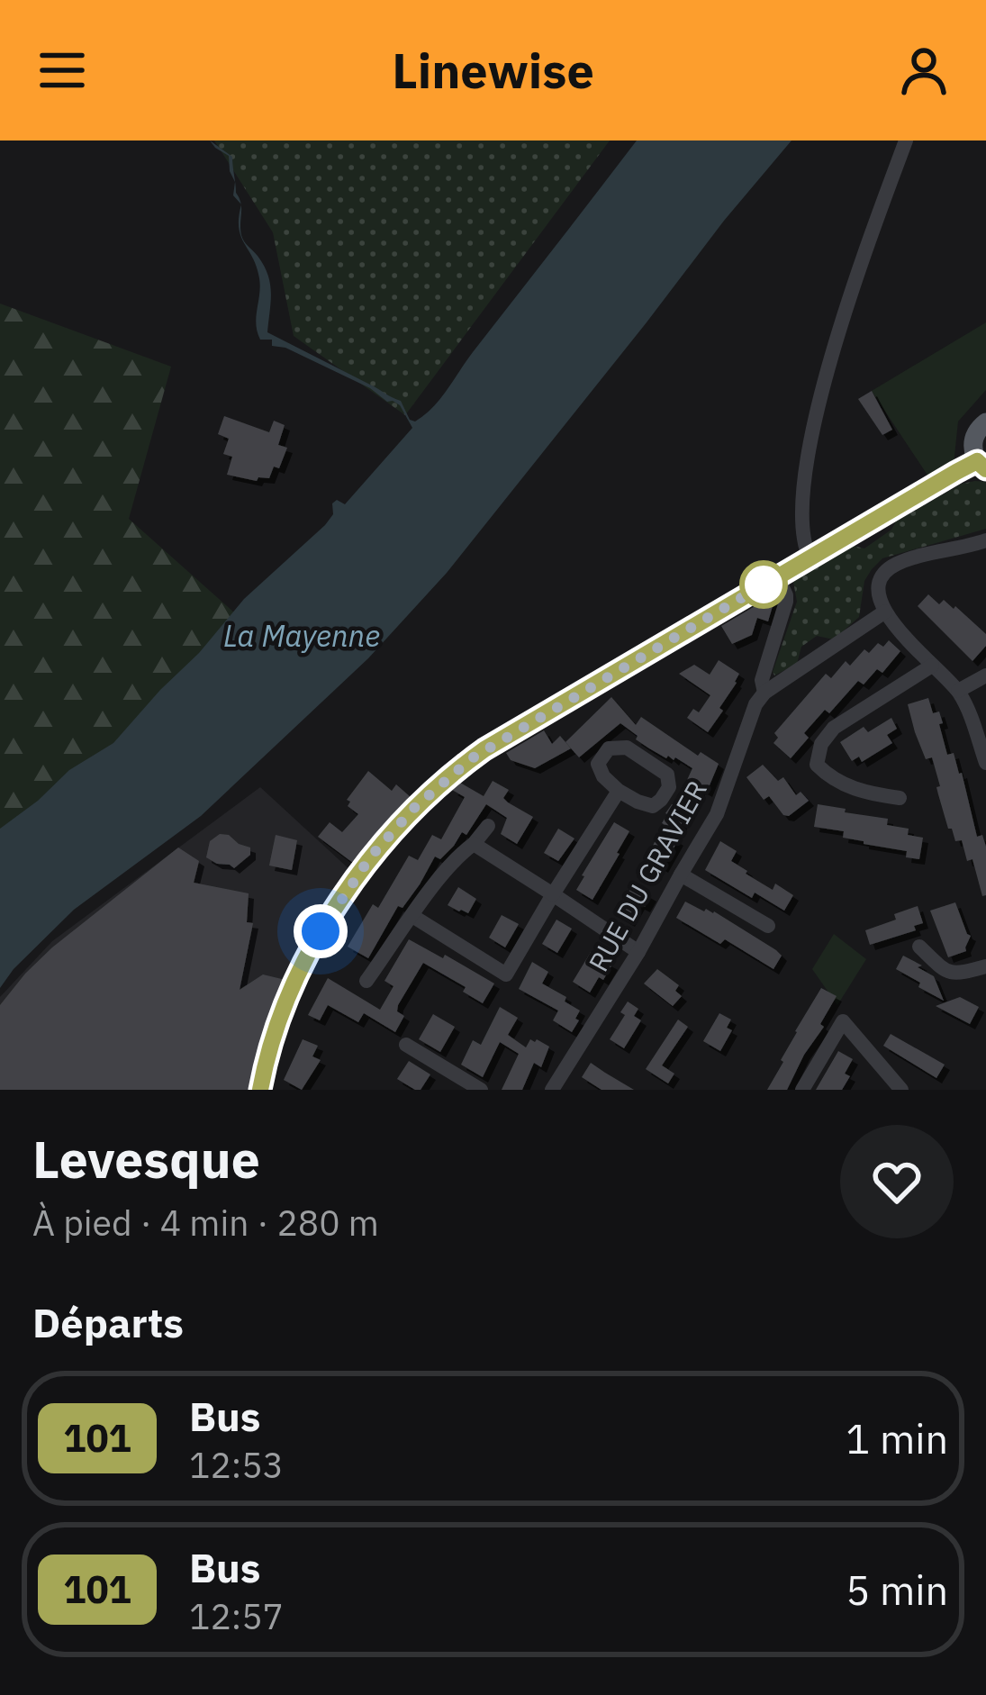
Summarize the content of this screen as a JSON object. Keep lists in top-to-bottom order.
{
  "streets": {
    "street": ["RUE DU GRAVIER"]
  },
  "water": ["La Mayenne"],
  "lines": ["bus line 101"],
  "page": {
    "header": "Linewise",
    "heading": [
      ["Levesque", "À pied · 4 min · 280 m"],
      "Départs"
    ],
    "list": [
      {
        "mark": "101",
        "name": "Bus",
        "note": "12:53",
        "value": "1 min"
      },
      {
        "mark": "101",
        "name": "Bus",
        "note": "12:57",
        "value": "5 min"
      }
    ]
  }
}
